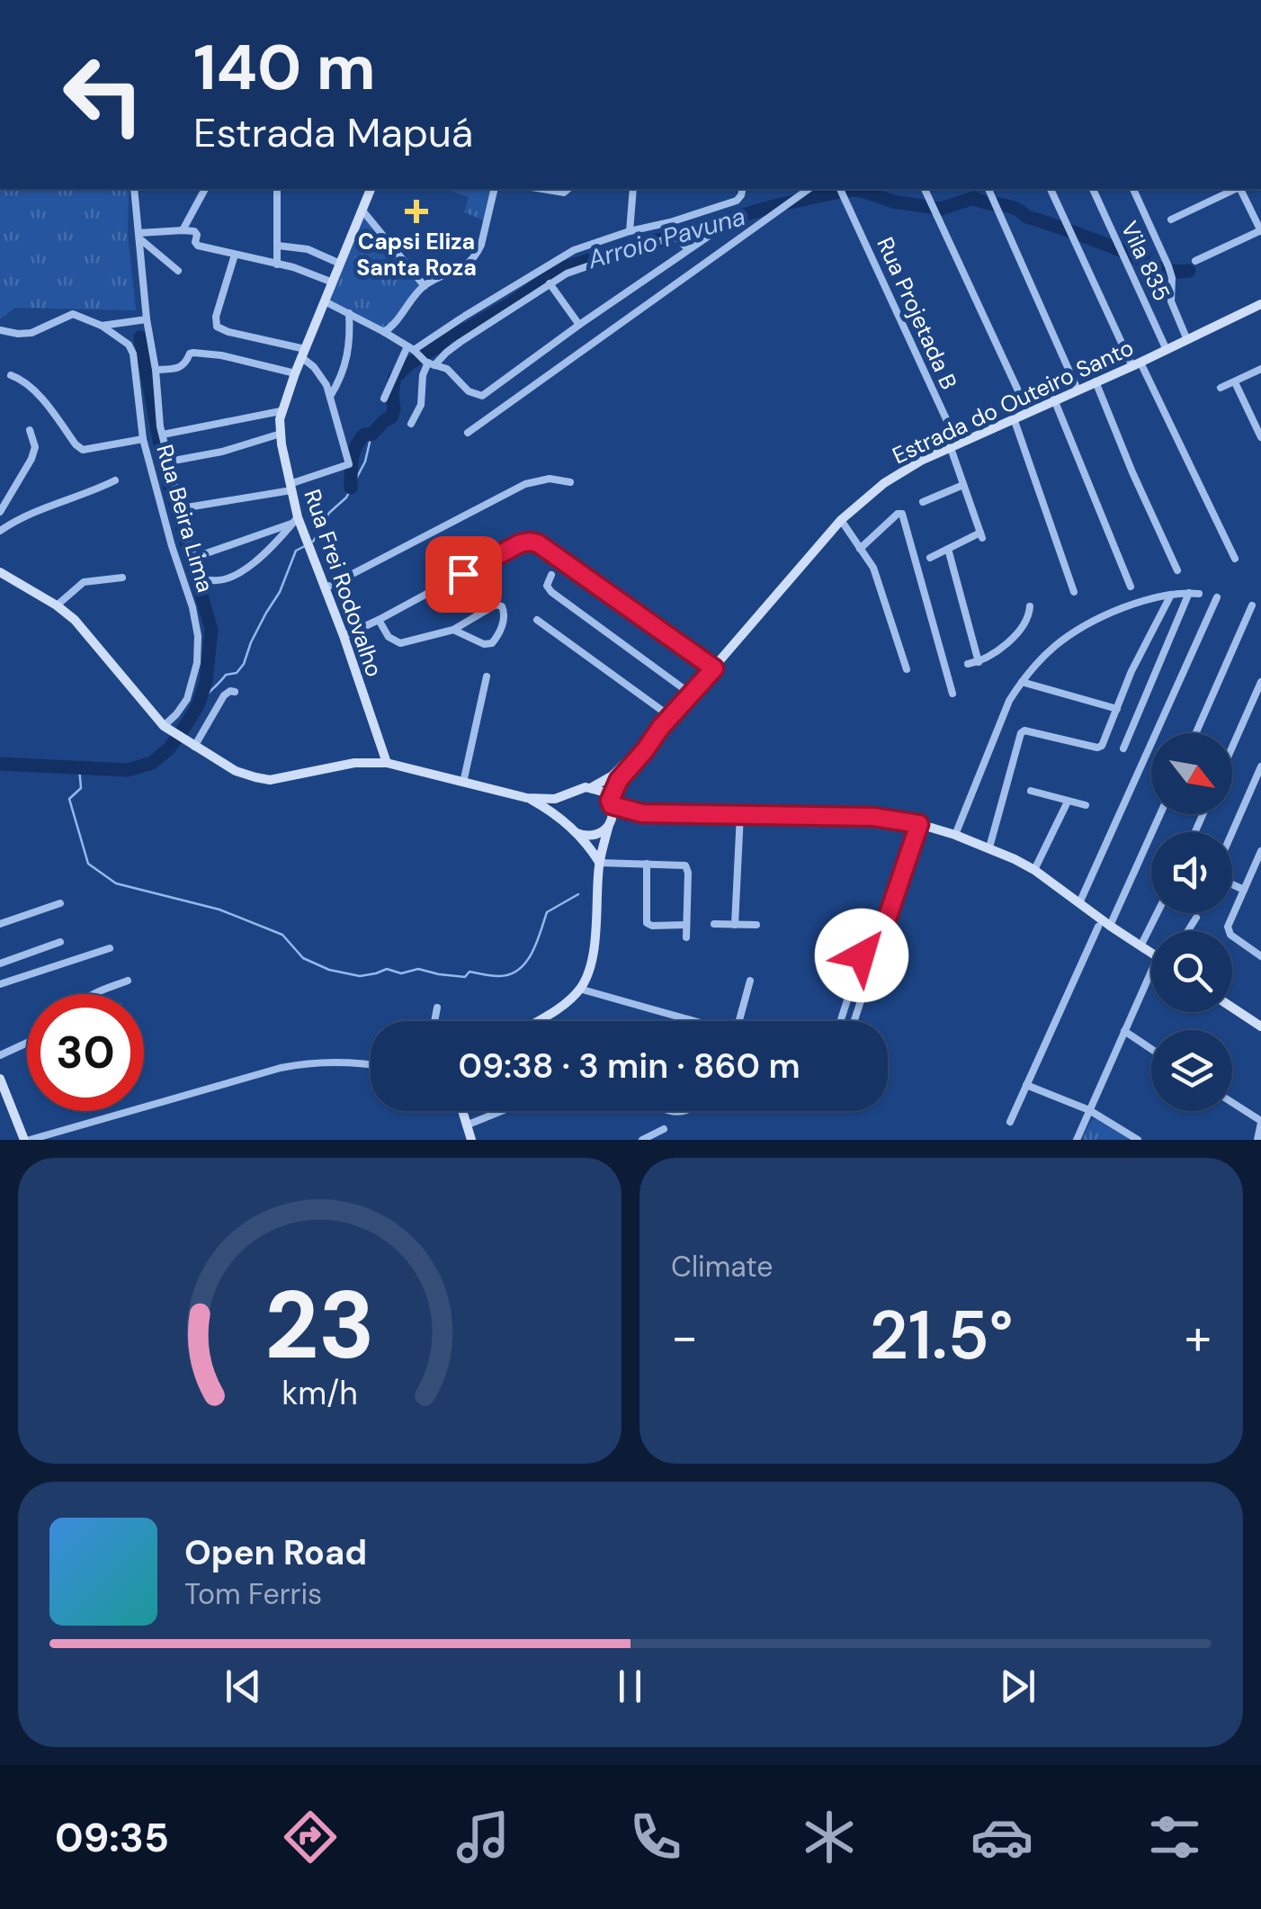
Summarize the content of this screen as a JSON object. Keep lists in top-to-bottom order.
{
  "streets": {
    "main road": ["Estrada do Outeiro Santo", "Rua Frei Rodovalho"],
    "street": ["Vila 835", "Rua Projetada B", "Rua Beira Lima"]
  },
  "crossings": [
    ["Vila 835", "Estrada do Outeiro Santo"],
    ["Rua Projetada B", "Estrada do Outeiro Santo"]
  ],
  "water": ["Arroio Pavuna"],
  "places": {
    "health": ["Capsi Eliza Santa Roza"]
  },
  "north": "bottom right",
  "page": {
    "turn": ["140 m", "Estrada Mapuá"],
    "limit": "30",
    "trip": "09:38 · 3 min · 860 m",
    "tile": "Climate",
    "heat": ["−", "21.5°", "+"],
    "song": ["Open Road", "Tom Ferris"],
    "tabs": "09:35",
    "gauge": ["23", "km/h"]
  }
}
